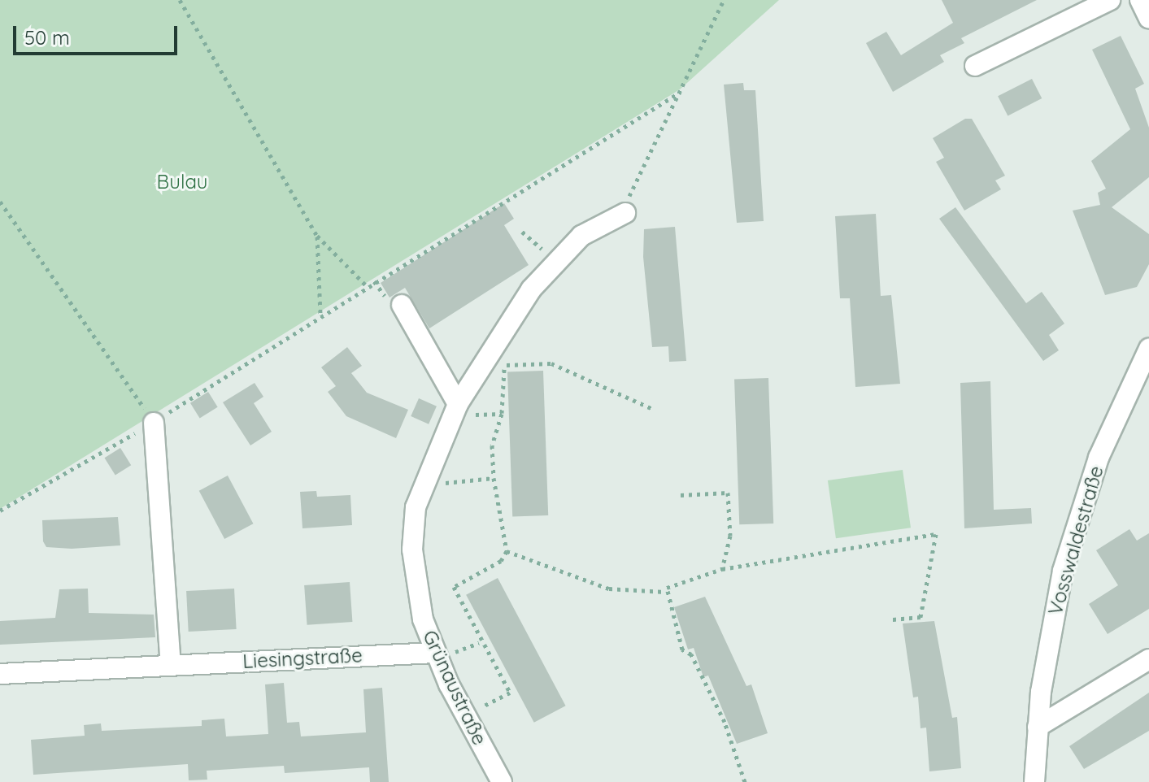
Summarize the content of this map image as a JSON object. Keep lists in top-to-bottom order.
{
  "streets": {
    "street": ["Vosswaldestraße", "Liesingstraße", "Grünaustraße"]
  },
  "crossings": [
    ["Liesingstraße", "Grünaustraße"]
  ],
  "parks": ["Bulau"],
  "scale_bar": "50 m"
}
